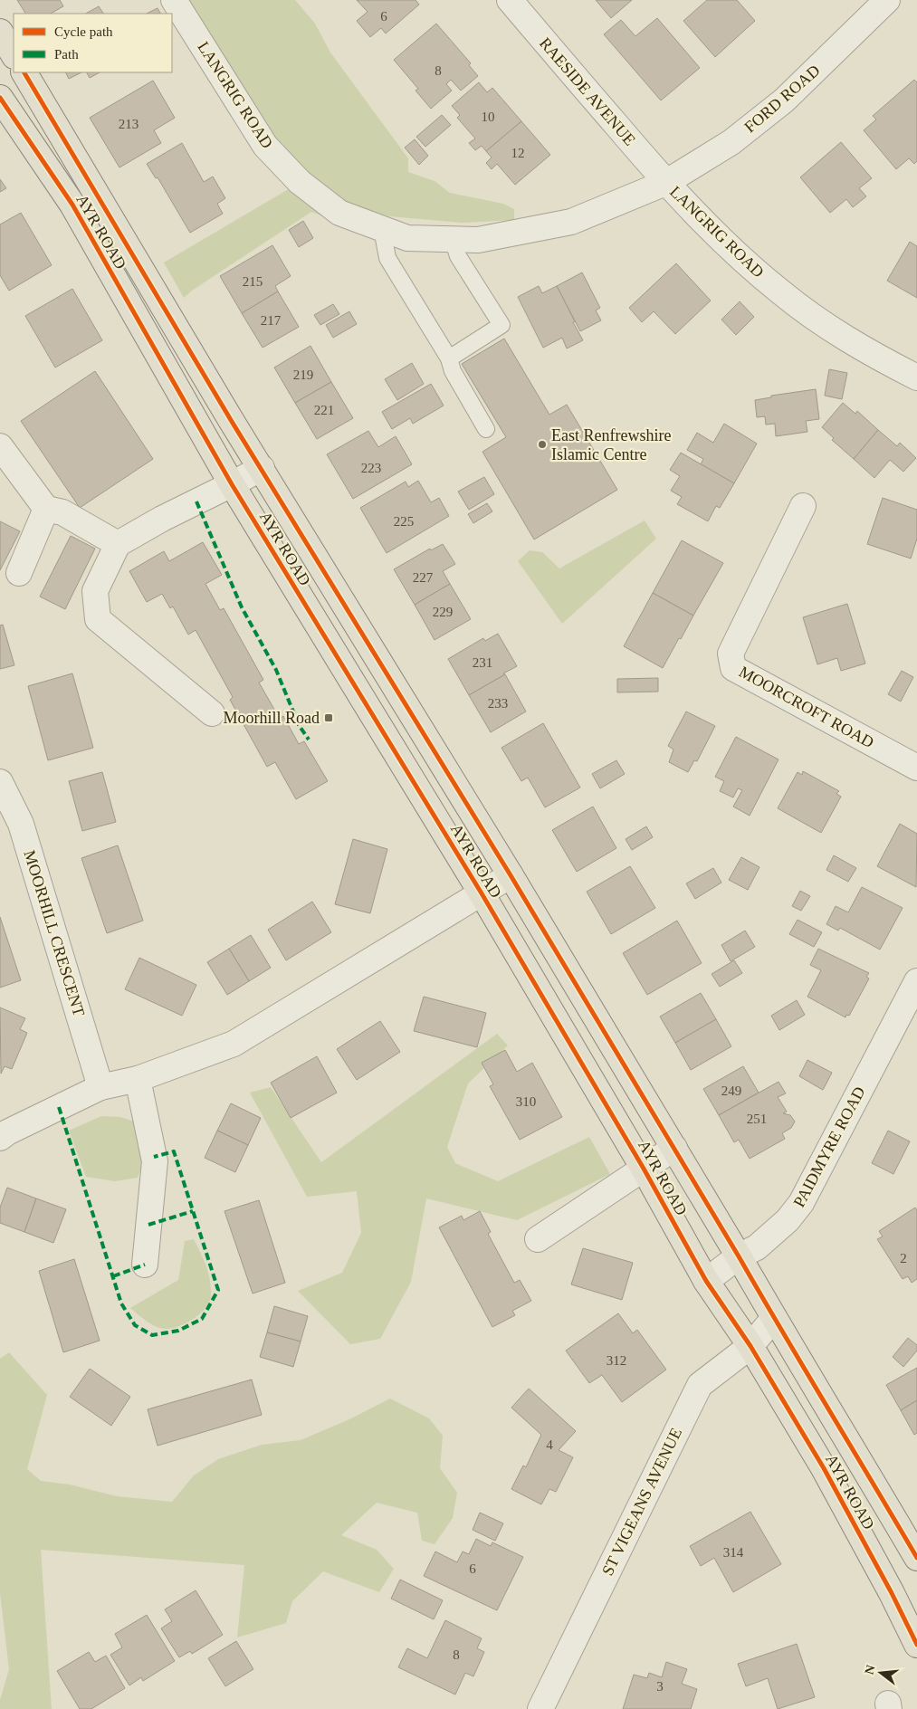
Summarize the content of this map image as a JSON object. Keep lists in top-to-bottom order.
{
  "streets": {
    "main road": ["AYR ROAD"],
    "street": [
      "RAESIDE AVENUE",
      "LANGRIG ROAD",
      "FORD ROAD",
      "MOORCROFT ROAD",
      "MOORHILL CRESCENT",
      "PAIDMYRE ROAD",
      "ST VIGEANS AVENUE"
    ]
  },
  "crossings": [
    ["RAESIDE AVENUE", "LANGRIG ROAD"],
    ["RAESIDE AVENUE", "FORD ROAD"],
    ["LANGRIG ROAD", "FORD ROAD"],
    ["AYR ROAD", "PAIDMYRE ROAD"],
    ["AYR ROAD", "ST VIGEANS AVENUE"]
  ],
  "places": {
    "other": ["East Renfrewshire Islamic Centre"],
    "transit": ["Moorhill Road"]
  },
  "house_numbers": [
    "6",
    "8",
    "10",
    "213",
    "12",
    "215",
    "217",
    "219",
    "221",
    "223",
    "225",
    "227",
    "229",
    "231",
    "233",
    "249",
    "310",
    "251",
    "2",
    "312",
    "4",
    "314",
    "6",
    "8",
    "3"
  ],
  "legend": ["Cycle path", "Path"],
  "north": "left"
}
